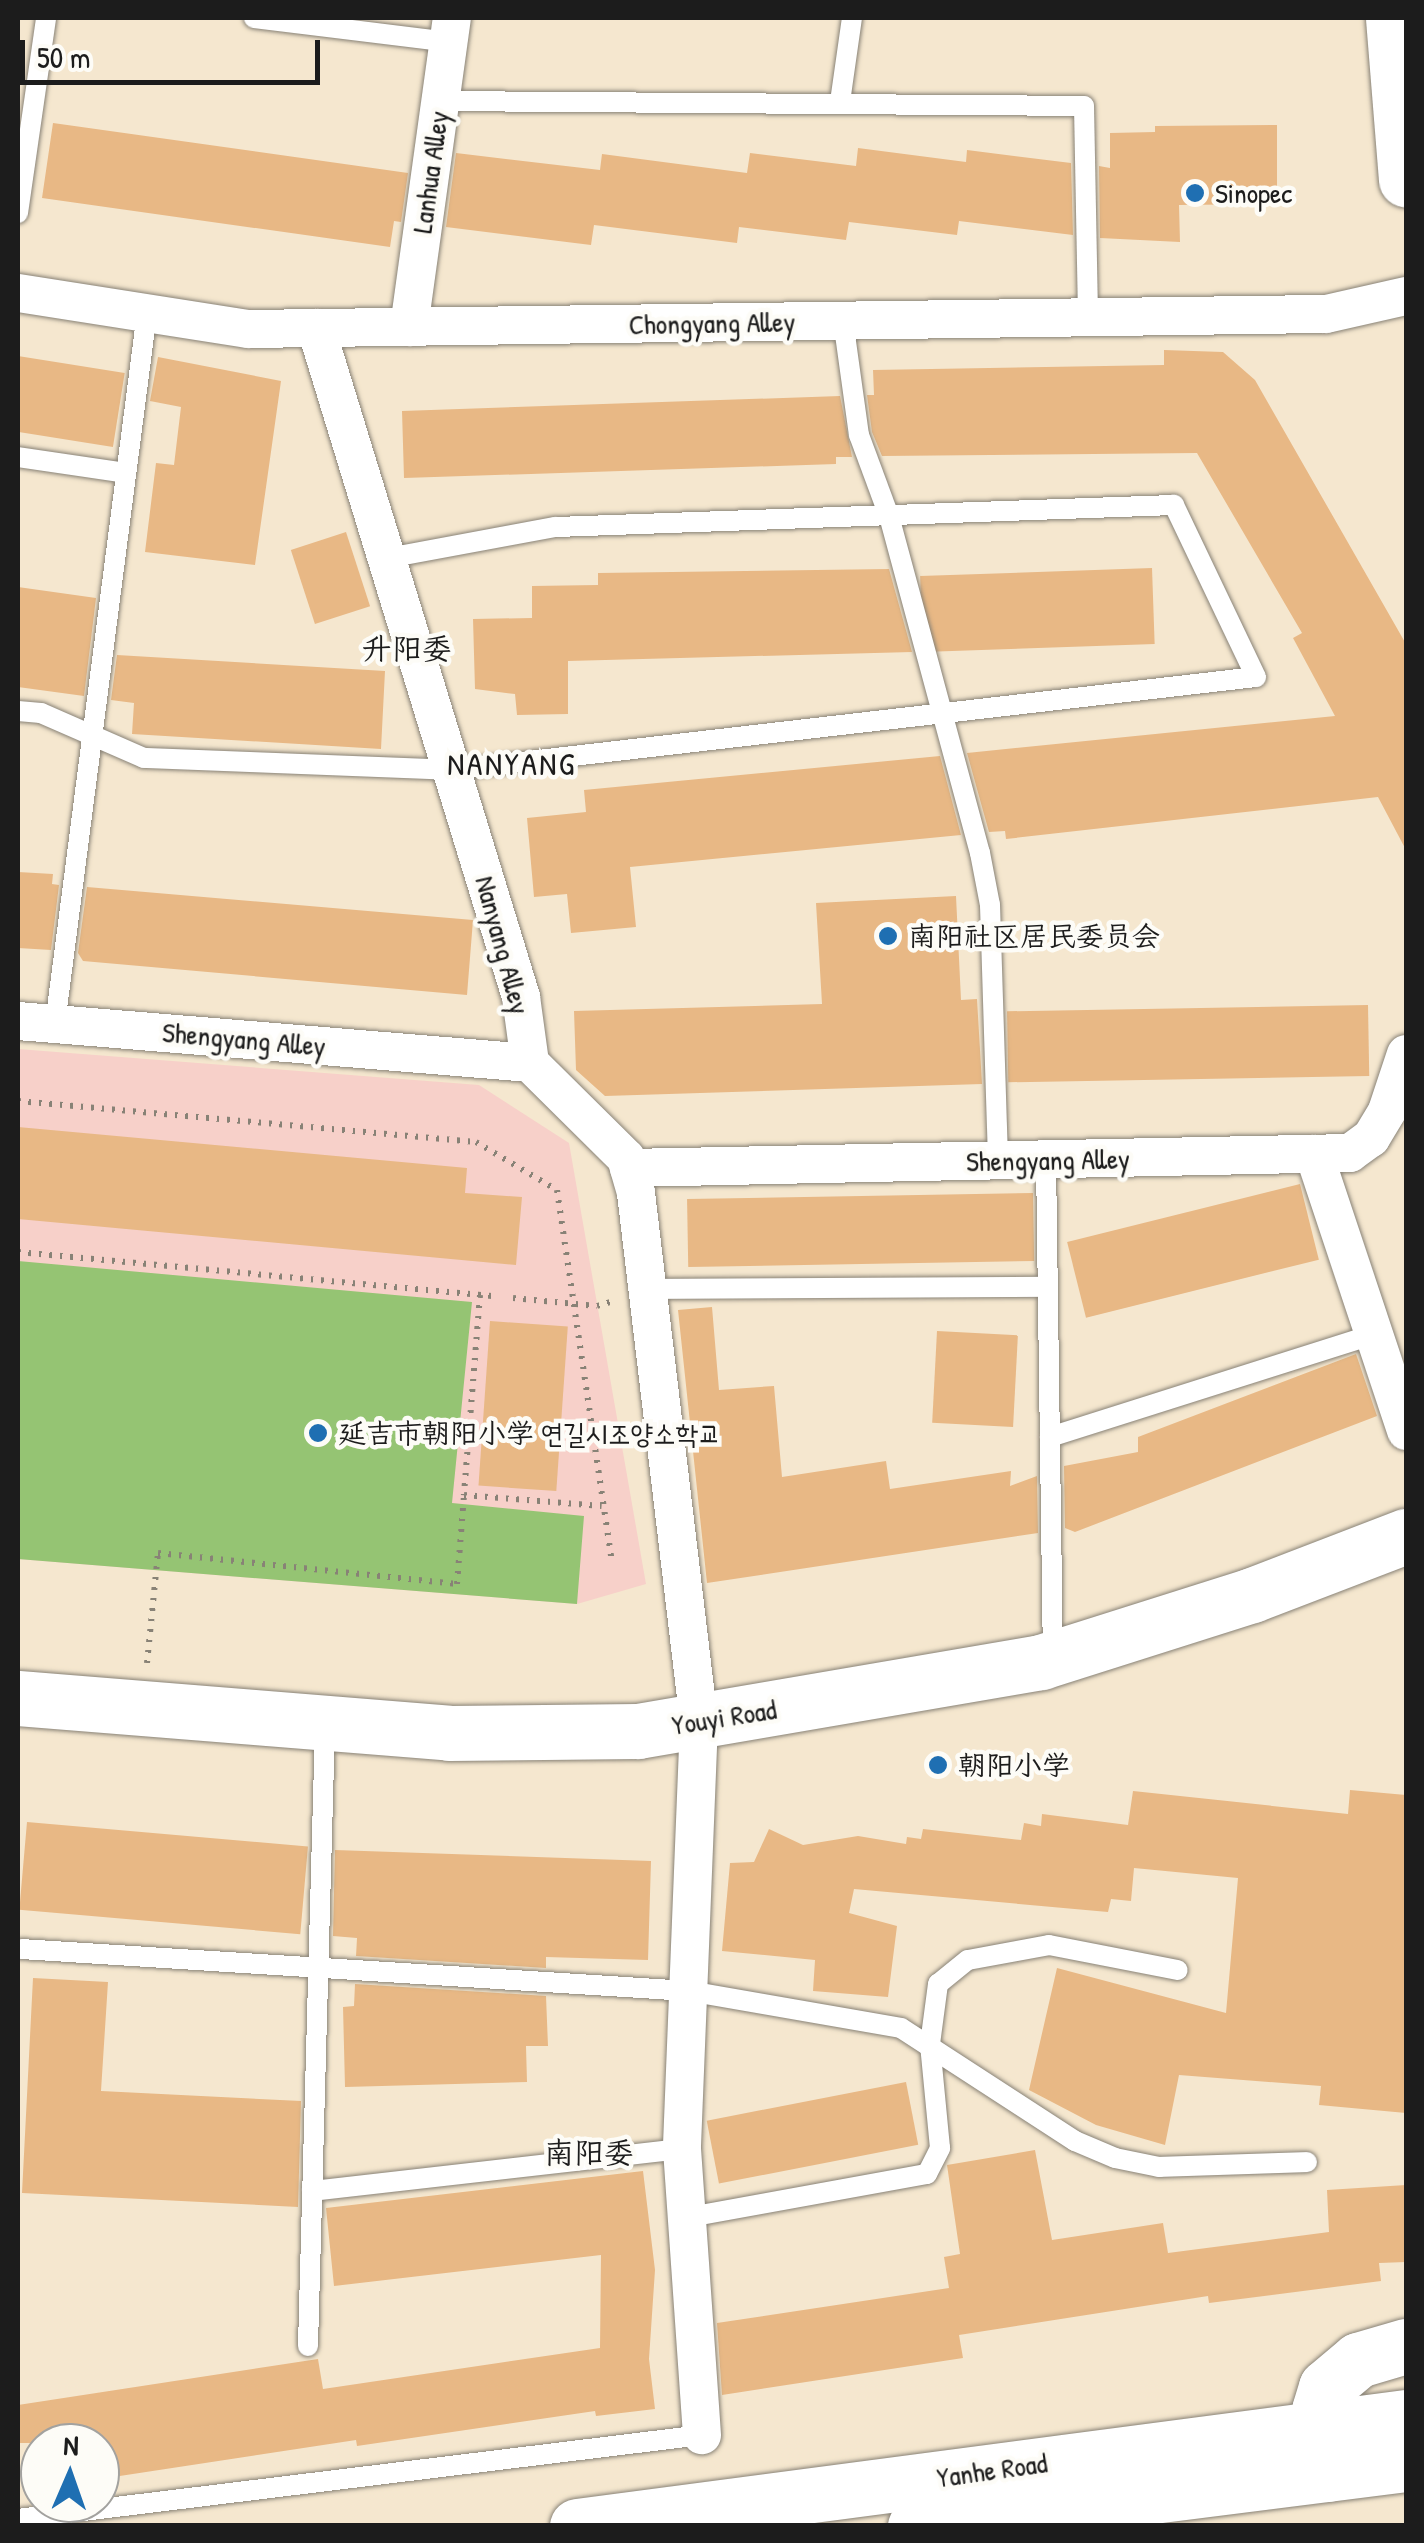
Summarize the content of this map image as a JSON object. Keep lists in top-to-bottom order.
{
  "streets": {
    "main road": ["Youyi Road", "Yanhe Road"],
    "street": [
      "Lanhua Alley",
      "Chongyang Alley",
      "Nanyang Alley",
      "Shengyang Alley"
    ]
  },
  "crossings": [
    ["Lanhua Alley", "Chongyang Alley"],
    ["Chongyang Alley", "Nanyang Alley"],
    ["Nanyang Alley", "Shengyang Alley"]
  ],
  "districts": ["升阳委", "NANYANG", "南阳委"],
  "places": [
    "Sinopec",
    "南阳社区居民委员会",
    "延吉市朝阳小学 연길시조양소학교",
    "朝阳小学"
  ],
  "scale_bar": "50 m",
  "north": "top"
}
